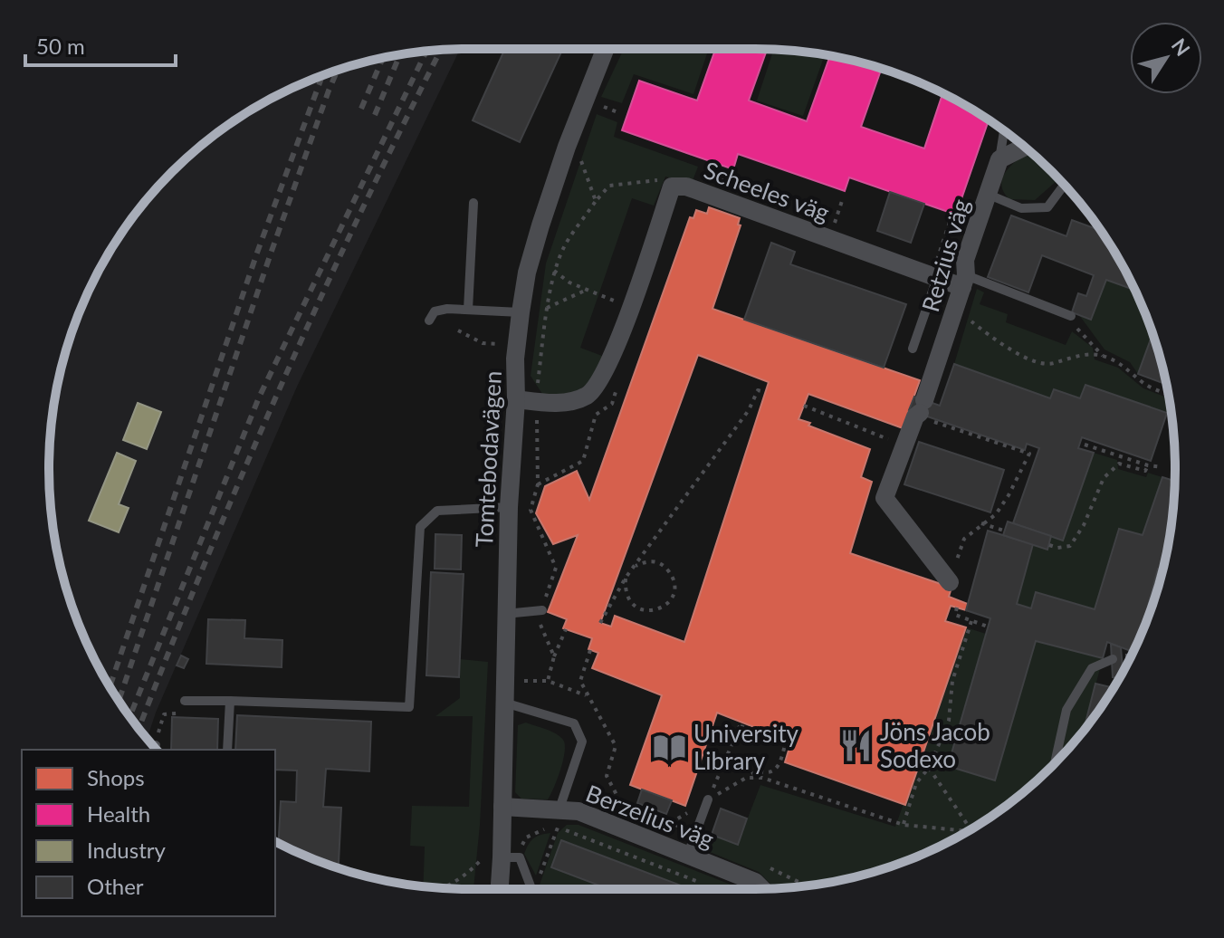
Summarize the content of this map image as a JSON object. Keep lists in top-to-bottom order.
{
  "streets": {
    "street": [
      "Scheeles väg",
      "Retzius väg",
      "Tomtebodavägen",
      "Berzelius väg"
    ]
  },
  "crossings": [
    ["Scheeles väg", "Retzius väg"],
    ["Scheeles väg", "Tomtebodavägen"],
    ["Tomtebodavägen", "Berzelius väg"]
  ],
  "places": {
    "restaurant": ["Jöns Jacob Sodexo"],
    "library": ["University Library"]
  },
  "legend": [
    "Shops",
    "Health",
    "Industry",
    "Other"
  ],
  "scale_bar": "50 m",
  "north": "top right"
}
